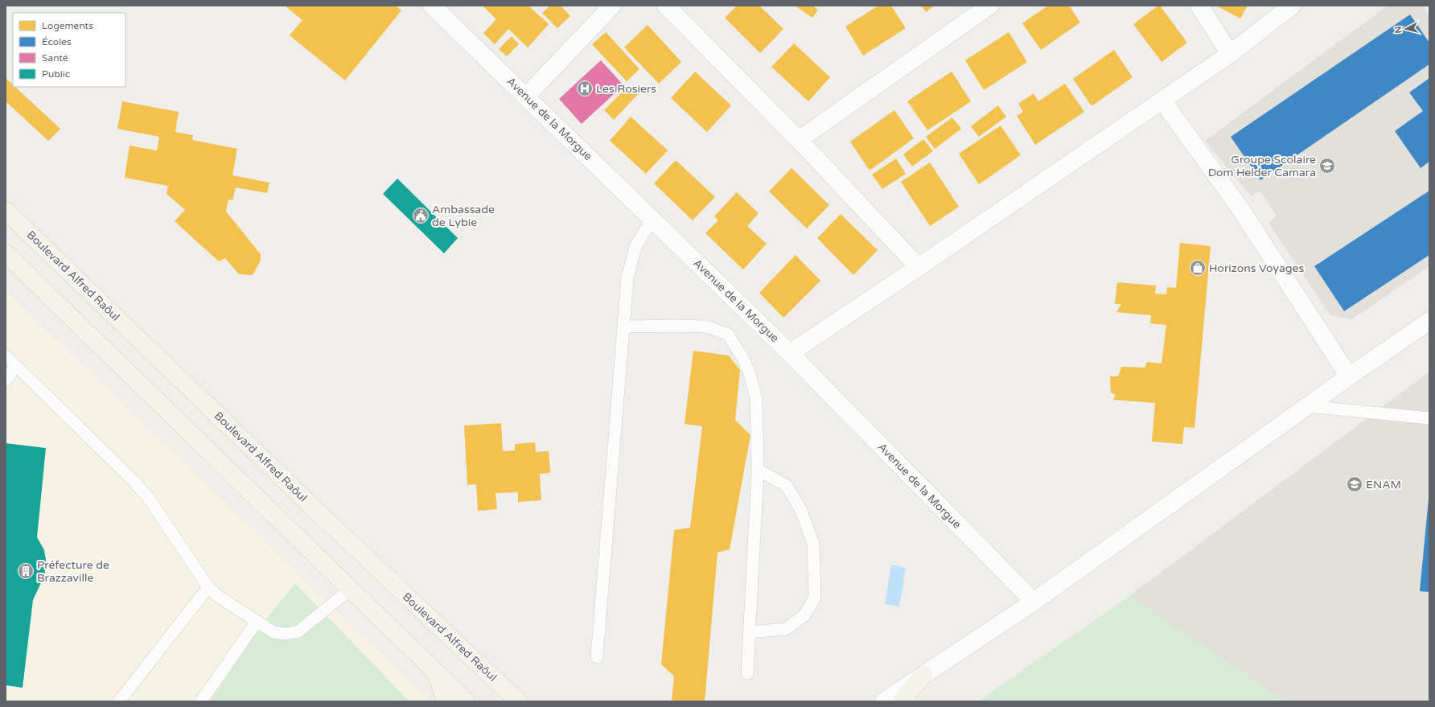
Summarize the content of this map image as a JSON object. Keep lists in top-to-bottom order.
{
  "streets": {
    "main road": ["Boulevard Alfred Raôul"],
    "street": ["Avenue de la Morgue"]
  },
  "places": {
    "hospital": ["Les Rosiers"],
    "school or university": ["Groupe Scolaire Dom Helder Camara", "ENAM"],
    "public building": ["Ambassade de Lybie"],
    "shop": ["Horizons Voyages"],
    "building": ["Préfecture de Brazzaville"]
  },
  "legend": [
    "Logements",
    "Écoles",
    "Santé",
    "Public"
  ],
  "north": "left"
}
